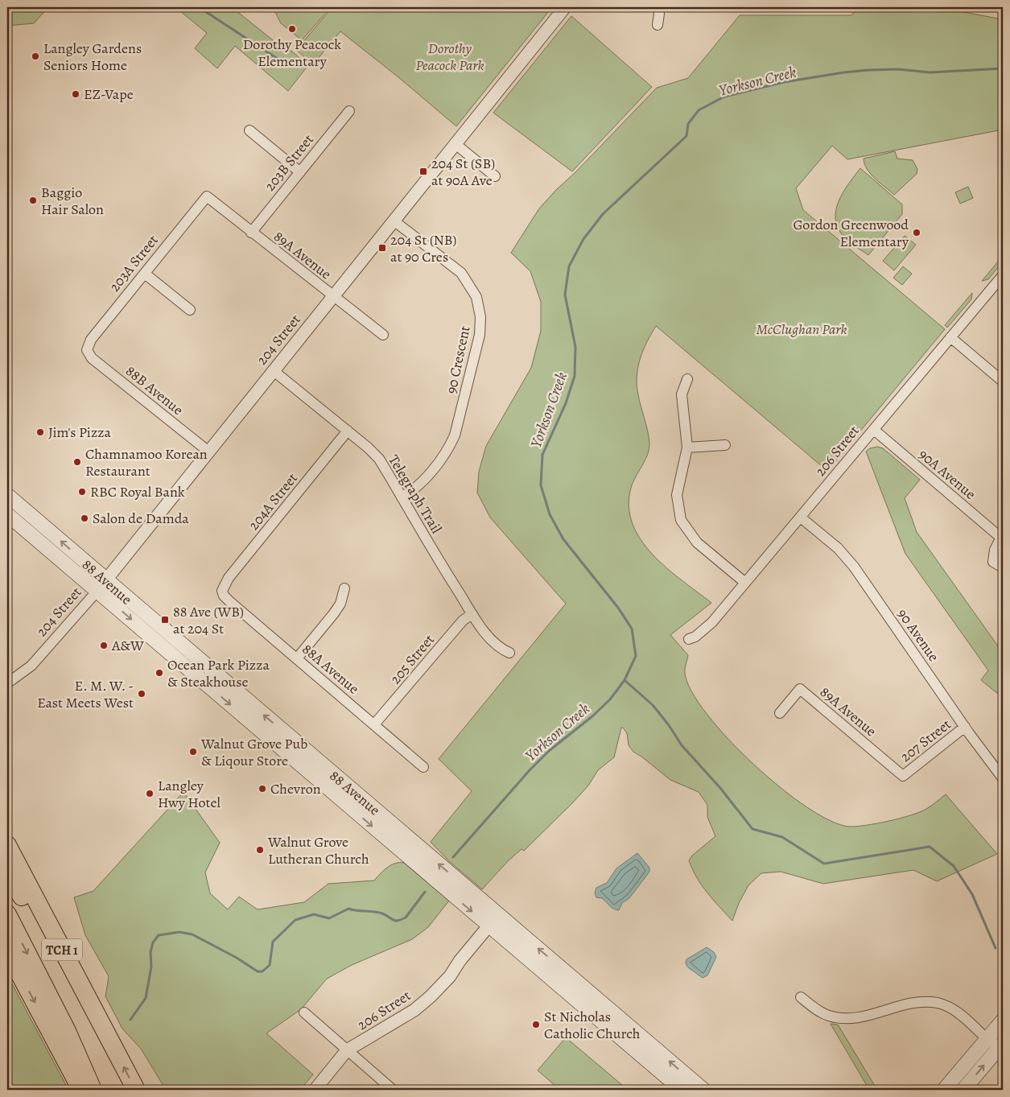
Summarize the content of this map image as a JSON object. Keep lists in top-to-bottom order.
{
  "streets": {
    "highway": ["TCH 1"],
    "main road": ["88 Avenue"],
    "street": [
      "203B Street",
      "89A Avenue",
      "203A Street",
      "204 Street",
      "90 Crescent",
      "88B Avenue",
      "206 Street",
      "90A Avenue",
      "Telegraph Trail",
      "204A Street",
      "90 Avenue",
      "205 Street",
      "88A Avenue",
      "207 Street"
    ]
  },
  "crossings": [
    ["203B Street", "89A Avenue"],
    ["89A Avenue", "203A Street"],
    ["89A Avenue", "204 Street"],
    ["89A Avenue", "207 Street"],
    ["203A Street", "88B Avenue"],
    ["204 Street", "90 Crescent"],
    ["204 Street", "88B Avenue"],
    ["204 Street", "Telegraph Trail"],
    ["204 Street", "88 Avenue"],
    ["90 Crescent", "Telegraph Trail"],
    ["206 Street", "90A Avenue"],
    ["206 Street", "88 Avenue"],
    ["206 Street", "90 Avenue"],
    ["Telegraph Trail", "204A Street"],
    ["Telegraph Trail", "205 Street"],
    ["204A Street", "88A Avenue"],
    ["90 Avenue", "207 Street"],
    ["205 Street", "88A Avenue"]
  ],
  "water": ["Yorkson Creek"],
  "parks": ["Dorothy Peacock Park", "McClughan Park"],
  "places": {
    "other": [
      "Dorothy Peacock Elementary",
      "Langley Gardens Seniors Home",
      "EZ-Vape",
      "Baggio Hair Salon",
      "Gordon Greenwood Elementary",
      "Jim's Pizza",
      "Chamnamoo Korean Restaurant",
      "RBC Royal Bank",
      "Salon de Damda",
      "A&W",
      "Ocean Park Pizza & Steakhouse",
      "E. M. W. - East Meets West",
      "Walnut Grove Pub & Liqour Store",
      "Chevron",
      "Langley Hwy Hotel",
      "Walnut Grove Lutheran Church",
      "St Nicholas Catholic Church"
    ],
    "transit": ["204 St (SB) at 90A Ave", "204 St (NB) at 90 Cres", "88 Ave (WB) at 204 St"]
  }
}
